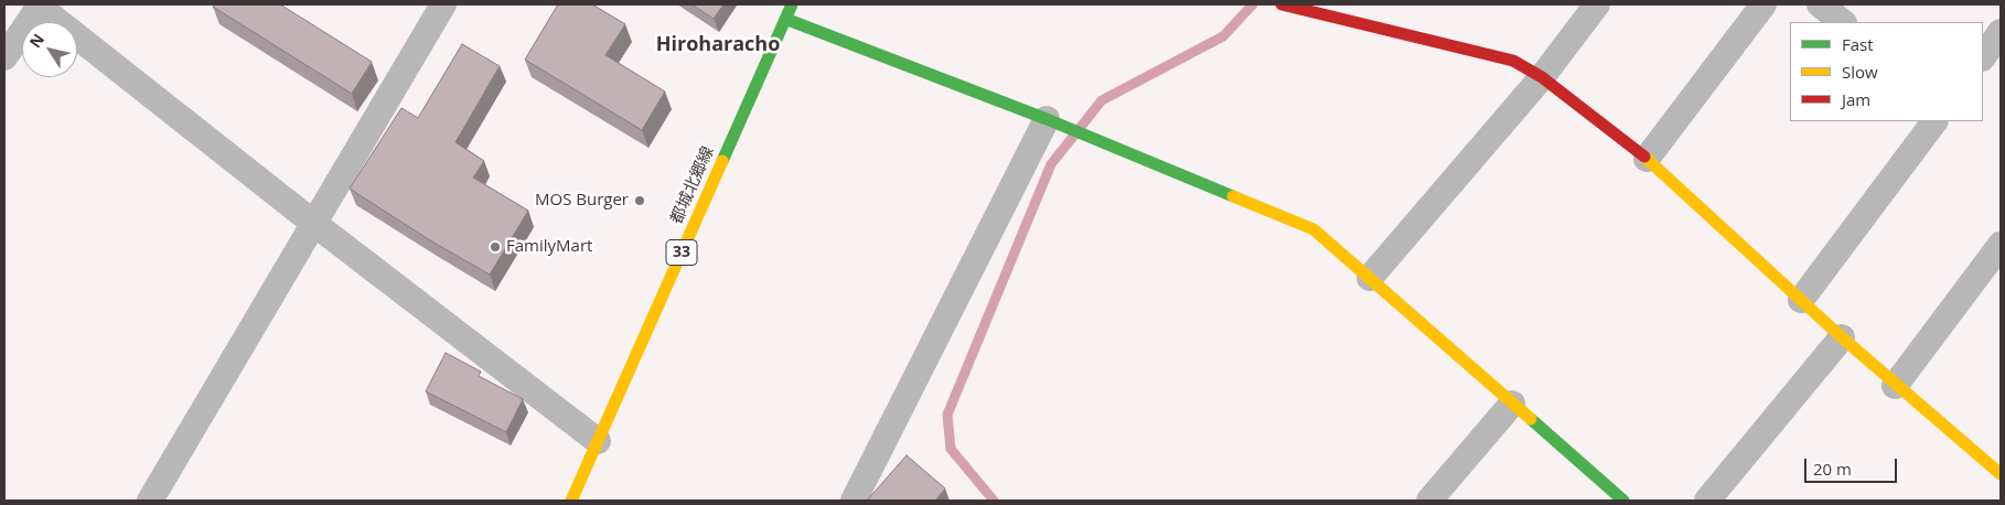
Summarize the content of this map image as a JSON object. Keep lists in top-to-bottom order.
{
  "streets": {
    "street": ["都城北郷線", "33"]
  },
  "districts": ["Hiroharacho"],
  "places": ["MOS Burger", "FamilyMart"],
  "legend": ["Fast", "Slow", "Jam"],
  "scale_bar": "20 m",
  "north": "top left"
}
